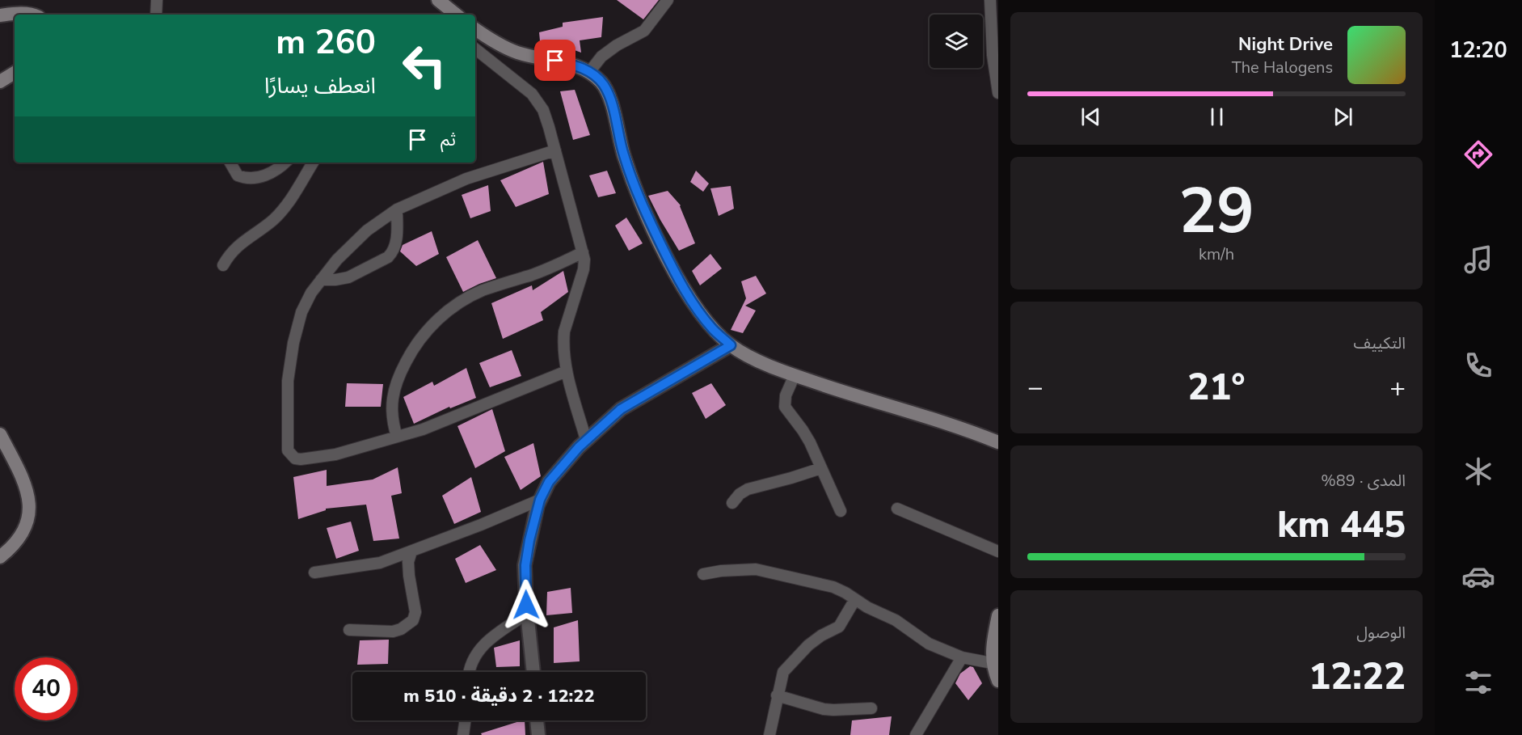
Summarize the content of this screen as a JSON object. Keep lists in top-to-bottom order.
{
  "page": {
    "tabs": "12:20",
    "turn": ["260 m", "انعطف يسارًا"],
    "song": ["Night Drive", "The Halogens"],
    "then": "ثم",
    "tile": [
      ["29", "km/h"],
      "التكييف",
      ["المدى · 89%", "445 km"],
      ["الوصول", "12:22"]
    ],
    "heat": ["−", "21°", "+"],
    "limit": "40",
    "trip": "12:22 · 2 دقيقة · 510 m"
  }
}
